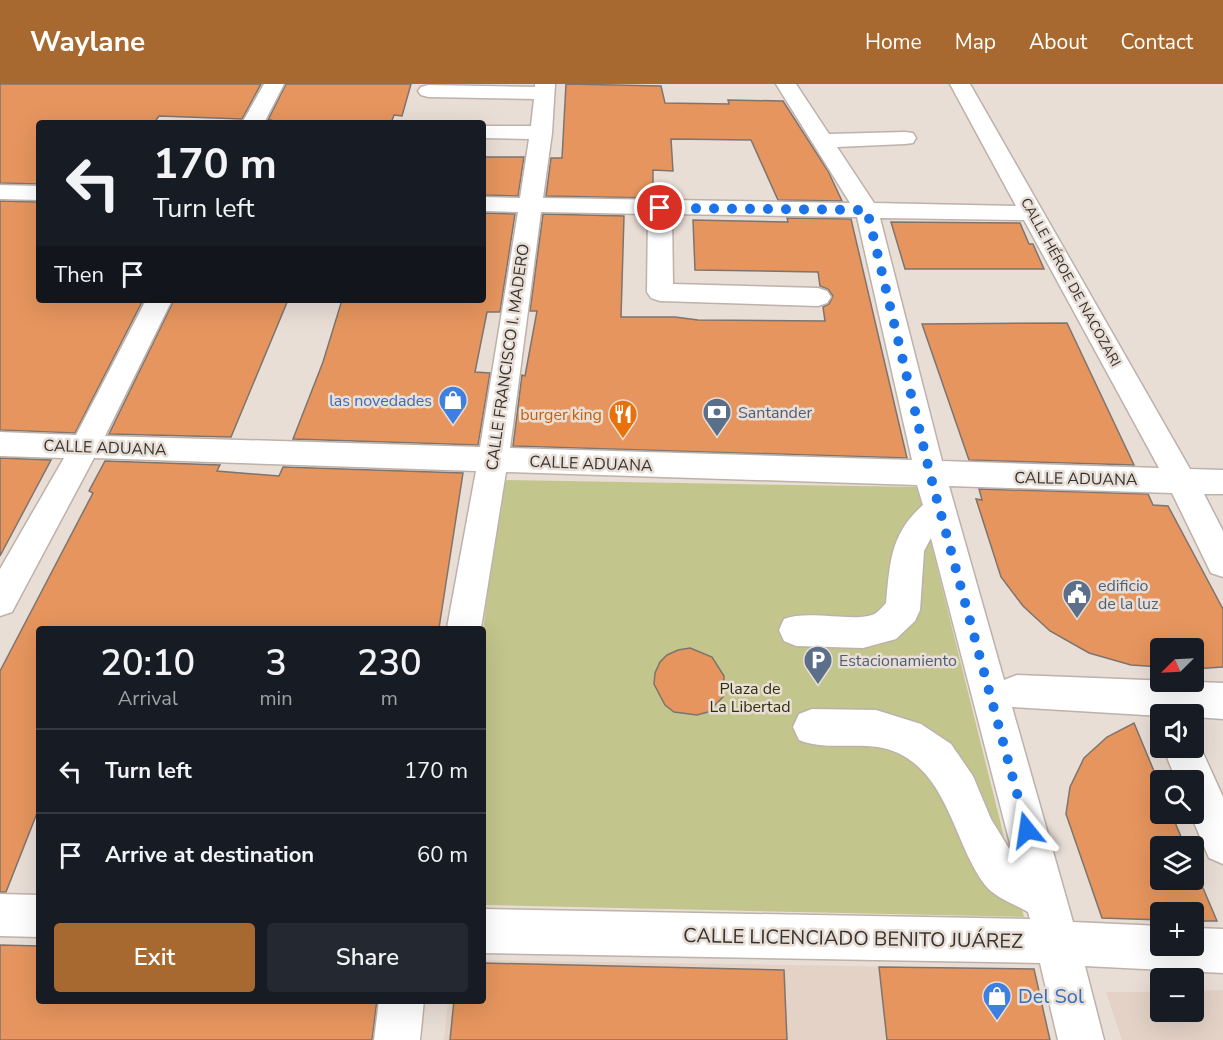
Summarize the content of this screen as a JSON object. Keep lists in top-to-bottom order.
{
  "streets": {
    "street": [
      "CALLE HÉROE DE NACOZARI",
      "CALLE FRANCISCO I. MADERO",
      "CALLE ADUANA",
      "CALLE LICENCIADO BENITO JUÁREZ"
    ]
  },
  "crossings": [
    ["CALLE HÉROE DE NACOZARI", "CALLE ADUANA"],
    ["CALLE FRANCISCO I. MADERO", "CALLE ADUANA"]
  ],
  "parks": ["Plaza de La Libertad"],
  "places": {
    "shop": ["las novedades", "Del Sol"],
    "bank": ["Santander"],
    "restaurant": ["burger king"],
    "public building": ["edificio de la luz"],
    "parking": ["Estacionamiento"]
  },
  "north": "bottom left",
  "page": {
    "header": "Waylane",
    "nav": [
      "Home",
      "Map",
      "About",
      "Contact"
    ],
    "turn": ["170 m", "Turn left"],
    "then": "Then",
    "eta": [
      "20:10",
      "Arrival",
      "3",
      "min",
      "230",
      "m"
    ],
    "map_buttons": ["+", "−"],
    "list": [
      {
        "name": "Turn left",
        "value": "170 m"
      },
      {
        "name": "Arrive at destination",
        "value": "60 m"
      }
    ],
    "buttons": ["Exit", "Share"]
  }
}
